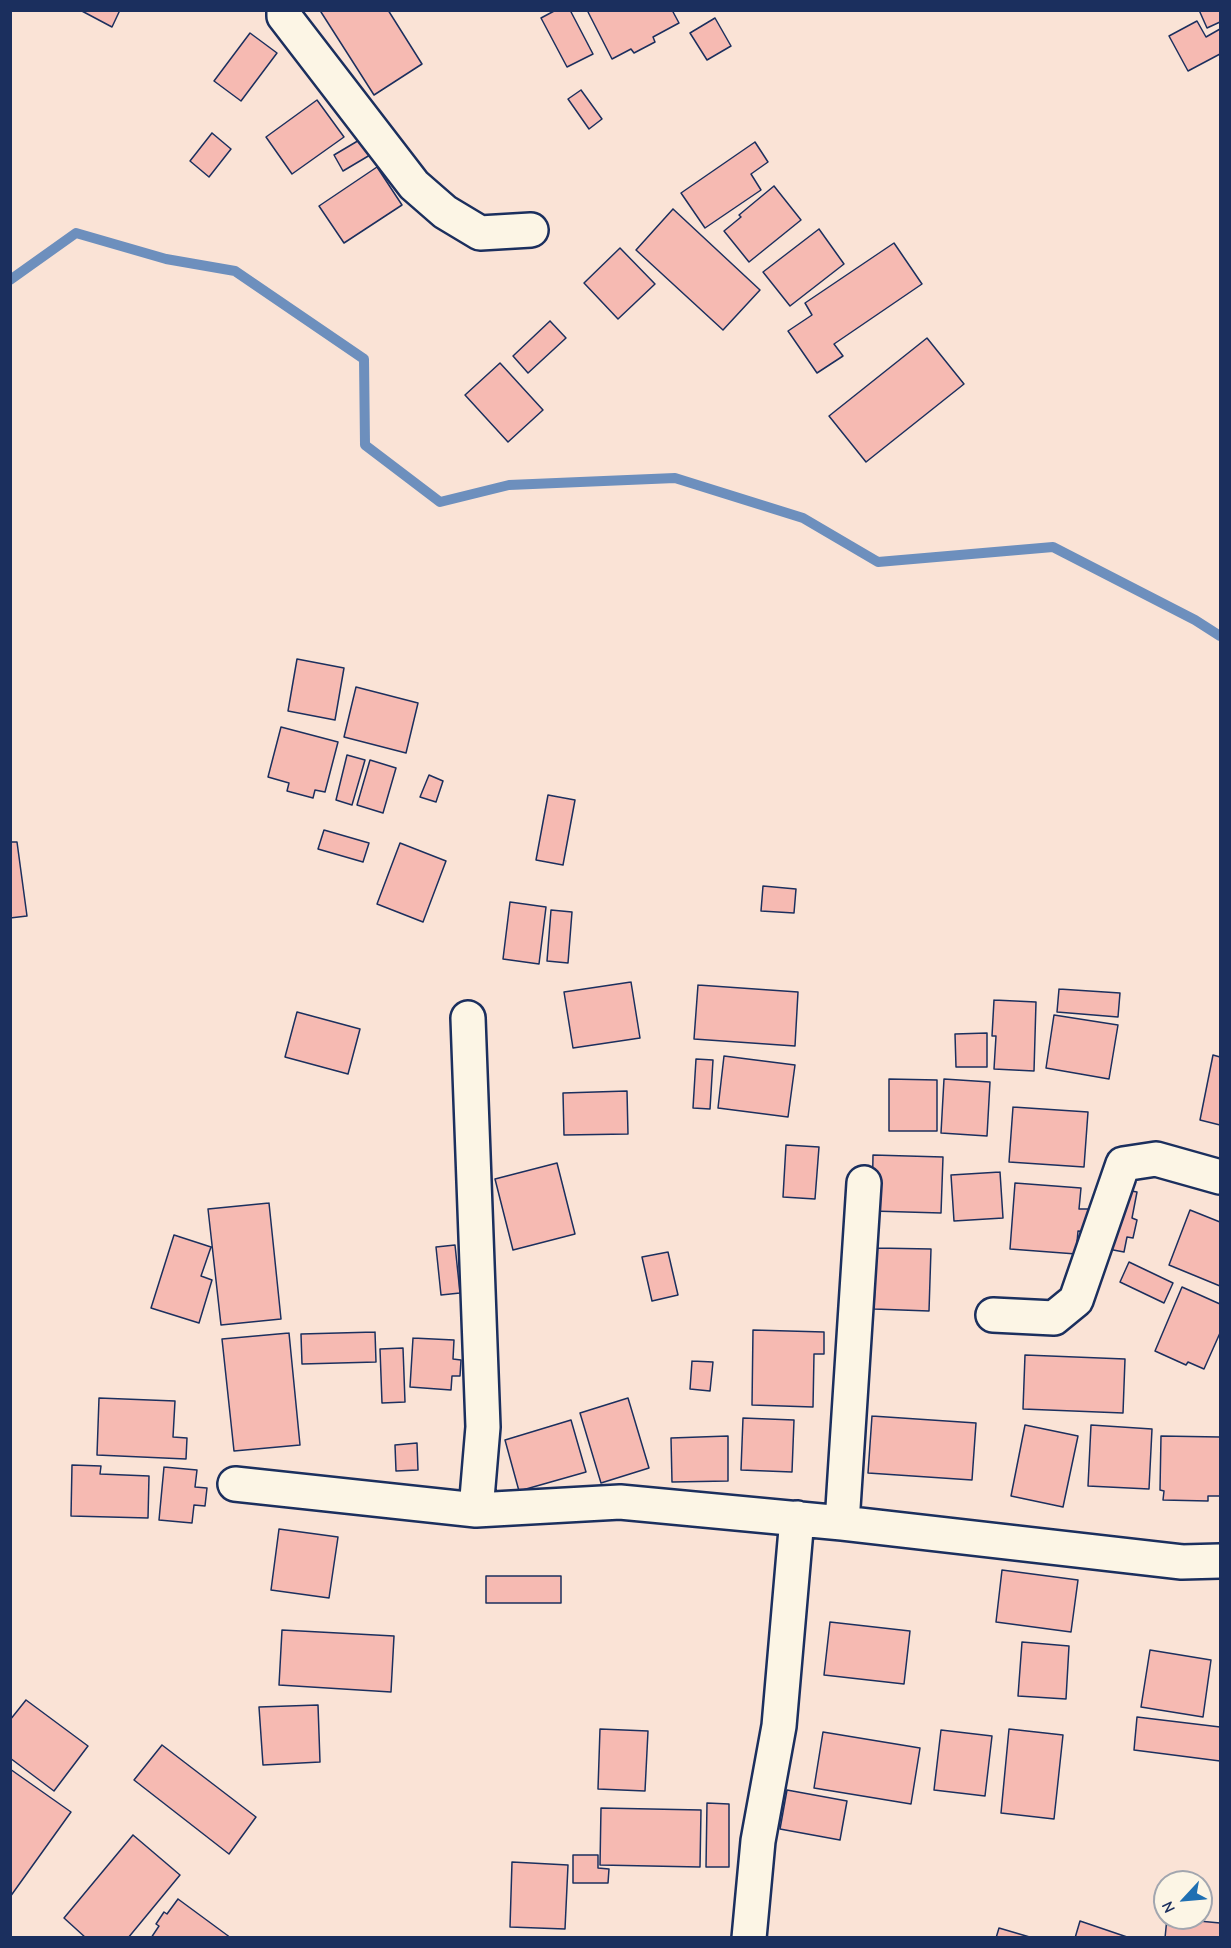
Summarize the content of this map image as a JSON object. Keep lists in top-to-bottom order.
{
  "north": "bottom left"
}
